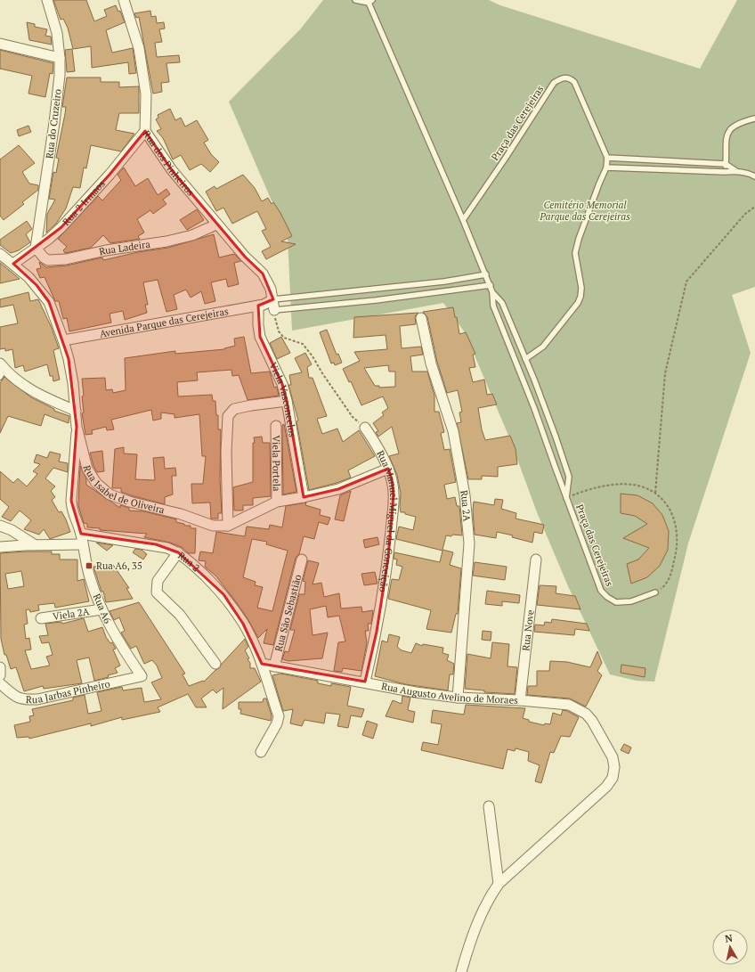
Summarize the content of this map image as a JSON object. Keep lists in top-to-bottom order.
{
  "streets": {
    "street": [
      "Rua do Cruzeiro",
      "Rua dos Pinheiros",
      "Rua 2 Irmaos",
      "Rua Ladeira",
      "Avenida Parque das Cerejeiras",
      "Viela Vasconcelos",
      "Viela Portela",
      "Rua Isabel de Oliveira",
      "Rua 2A",
      "Rua Manuel Miguel da Conceição",
      "Rua 2",
      "Rua A6",
      "Rua São Sebastião",
      "Viela 2A",
      "Rua Nove",
      "Rua Jarbas Pinheiro",
      "Rua Augusto Avelino de Moraes"
    ],
    "lane": ["Praça das Cerejeiras"]
  },
  "crossings": [
    ["Rua do Cruzeiro", "Rua 2 Irmaos"],
    ["Rua do Cruzeiro", "Rua Ladeira"],
    ["Rua dos Pinheiros", "Rua 2 Irmaos"],
    ["Rua dos Pinheiros", "Rua Ladeira"],
    ["Rua dos Pinheiros", "Avenida Parque das Cerejeiras"],
    ["Rua 2 Irmaos", "Rua Ladeira"],
    ["Rua 2 Irmaos", "Rua Isabel de Oliveira"],
    ["Avenida Parque das Cerejeiras", "Viela Vasconcelos"],
    ["Avenida Parque das Cerejeiras", "Rua Isabel de Oliveira"],
    ["Viela Vasconcelos", "Rua Isabel de Oliveira"],
    ["Viela Portela", "Rua Isabel de Oliveira"],
    ["Rua Isabel de Oliveira", "Rua Manuel Miguel da Conceição"],
    ["Rua 2A", "Rua Augusto Avelino de Moraes"],
    ["Rua Manuel Miguel da Conceição", "Rua Augusto Avelino de Moraes"],
    ["Rua 2", "Rua A6"],
    ["Rua 2", "Rua Augusto Avelino de Moraes"],
    ["Rua A6", "Viela 2A"],
    ["Rua A6", "Rua Jarbas Pinheiro"],
    ["Rua São Sebastião", "Rua Augusto Avelino de Moraes"],
    ["Rua Nove", "Rua Augusto Avelino de Moraes"]
  ],
  "parks": ["Cemitério Memorial Parque das Cerejeiras"],
  "places": {
    "transit": ["Rua A6, 35"]
  },
  "north": "top"
}
